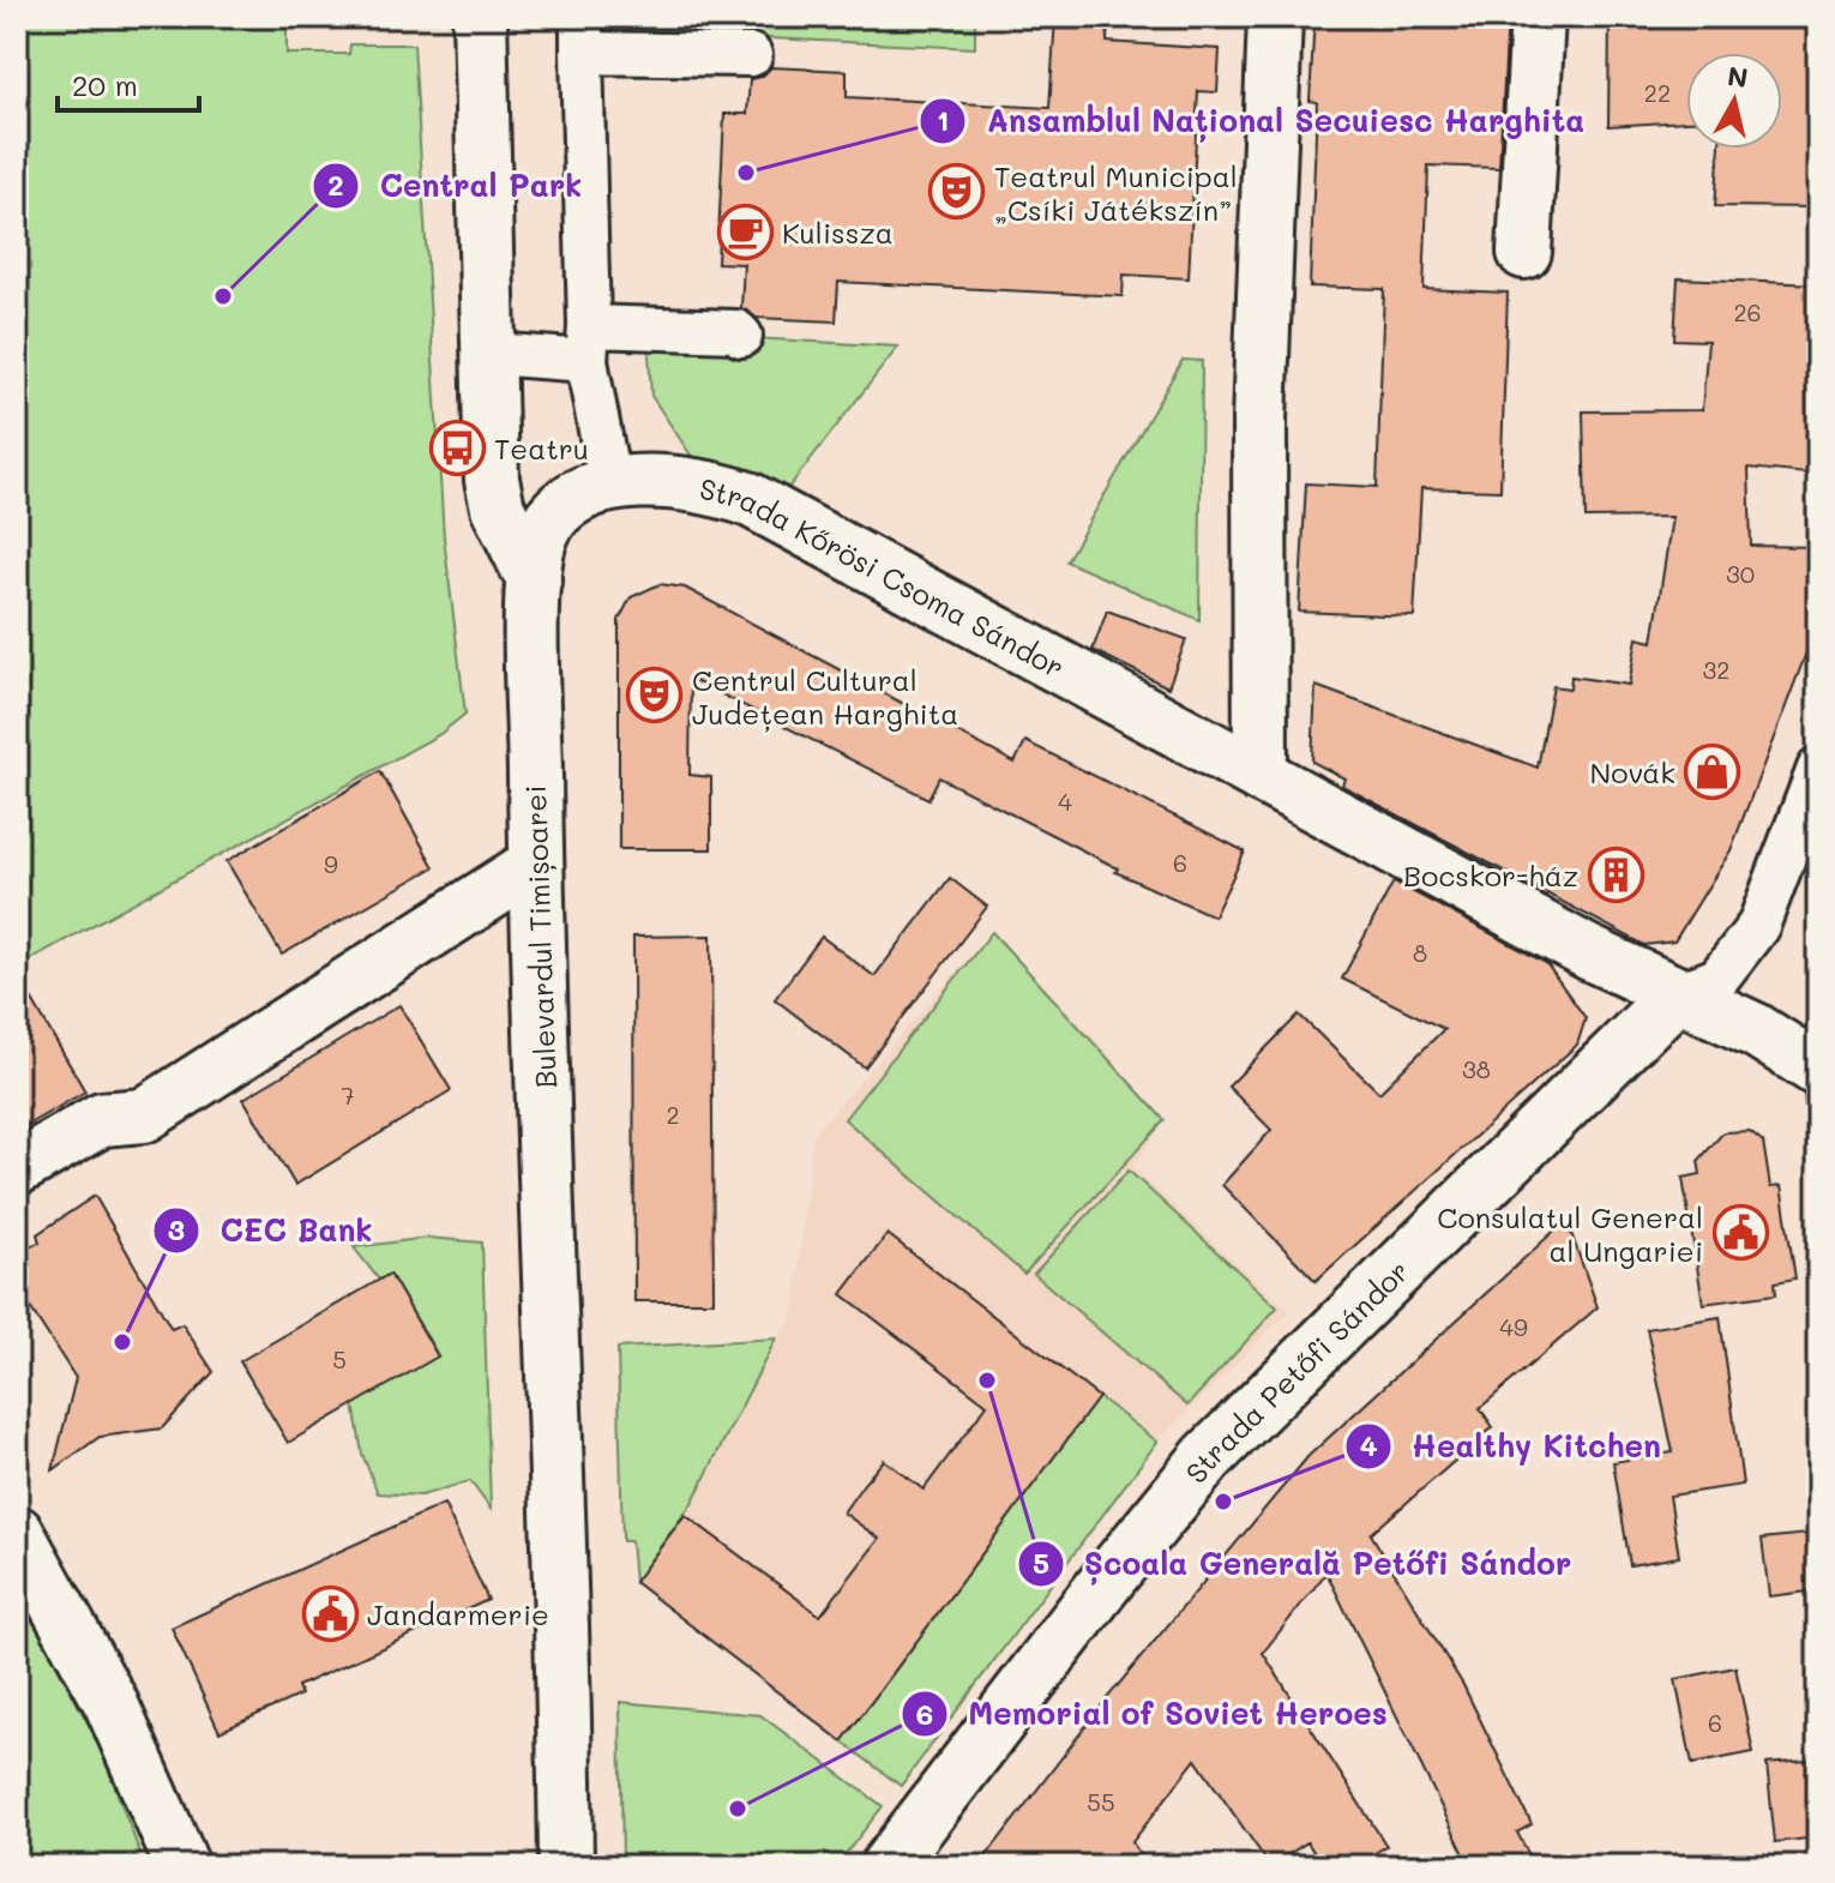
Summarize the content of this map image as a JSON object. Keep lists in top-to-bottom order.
{
  "streets": {
    "street": ["Strada Kőrösi Csoma Sándor", "Bulevardul Timișoarei", "Strada Petőfi Sándor"]
  },
  "crossings": [
    ["Strada Kőrösi Csoma Sándor", "Bulevardul Timișoarei"],
    ["Strada Kőrösi Csoma Sándor", "Strada Petőfi Sándor"]
  ],
  "places": {
    "other": [
      "Ansamblul Național Secuiesc Harghita",
      "Central Park",
      "CEC Bank",
      "Școala Generală Petőfi Sándor",
      "Healthy Kitchen",
      "Memorial of Soviet Heroes"
    ],
    "theatre": ["Teatrul Municipal „Csíki Játékszín”", "Centrul Cultural Județean Harghita"],
    "cafe": ["Kulissza"],
    "bus stop": ["Teatru"],
    "shop": ["Novák"],
    "building": ["Bocskor-ház"],
    "public building": ["Consulatul General al Ungariei", "Jandarmerie"]
  },
  "house_numbers": [
    "22",
    "26",
    "30",
    "32",
    "4",
    "6",
    "9",
    "8",
    "38",
    "7",
    "2",
    "49",
    "5",
    "6",
    "55"
  ],
  "scale_bar": "20 m",
  "north": "top"
}
